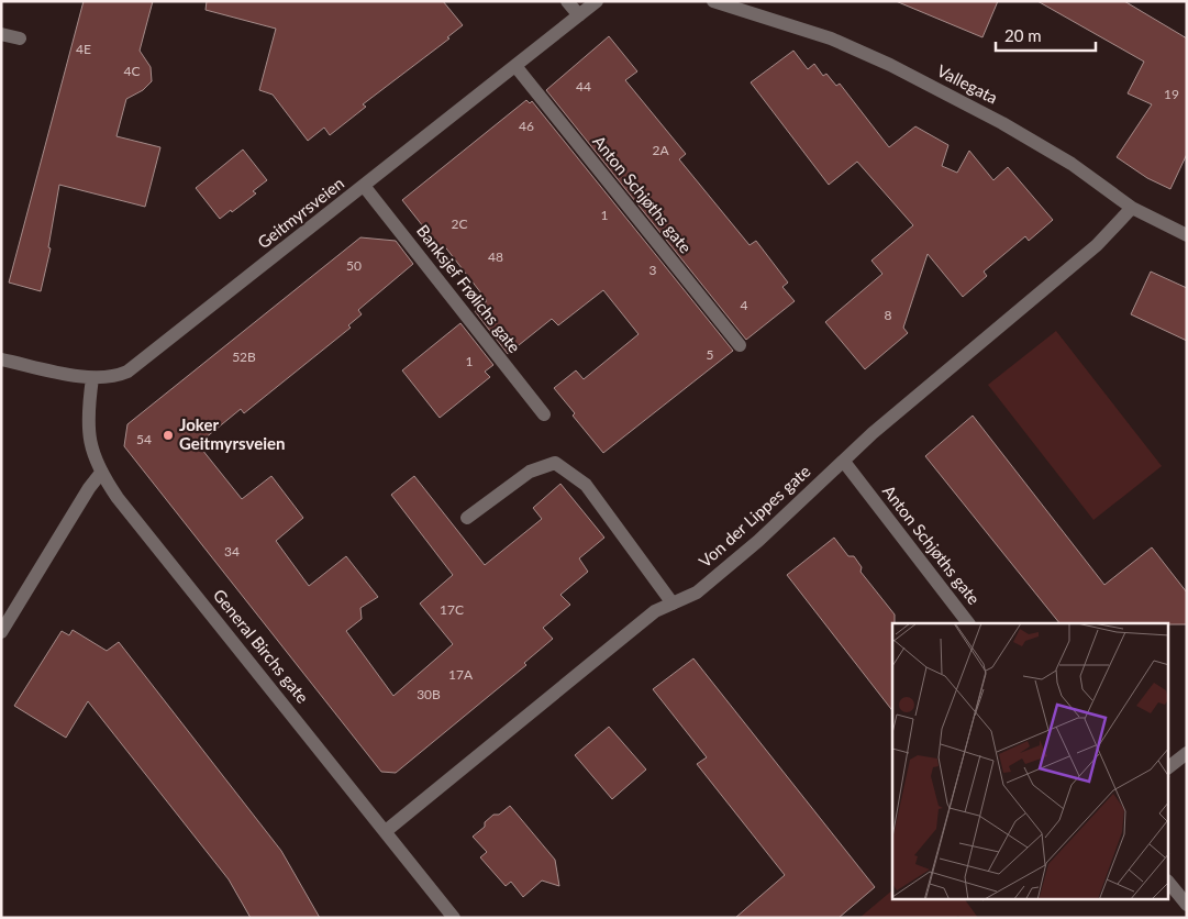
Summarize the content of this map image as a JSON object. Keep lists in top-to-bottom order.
{
  "streets": {
    "street": [
      "Vallegata",
      "Anton Schjøths gate",
      "Geitmyrsveien",
      "Banksjef Frølichs gate",
      "Von der Lippes gate",
      "General Birchs gate"
    ]
  },
  "crossings": [
    ["Vallegata", "Von der Lippes gate"],
    ["Anton Schjøths gate", "Geitmyrsveien"],
    ["Anton Schjøths gate", "Von der Lippes gate"],
    ["Geitmyrsveien", "Banksjef Frølichs gate"],
    ["Geitmyrsveien", "General Birchs gate"],
    ["Von der Lippes gate", "General Birchs gate"]
  ],
  "places": ["Joker Geitmyrsveien"],
  "house_numbers": [
    "4E",
    "4C",
    "44",
    "19",
    "46",
    "2A",
    "1",
    "2C",
    "48",
    "50",
    "3",
    "4",
    "8",
    "5",
    "52B",
    "1",
    "54",
    "34",
    "17C",
    "17A",
    "30B"
  ],
  "scale_bar": "20 m"
}
